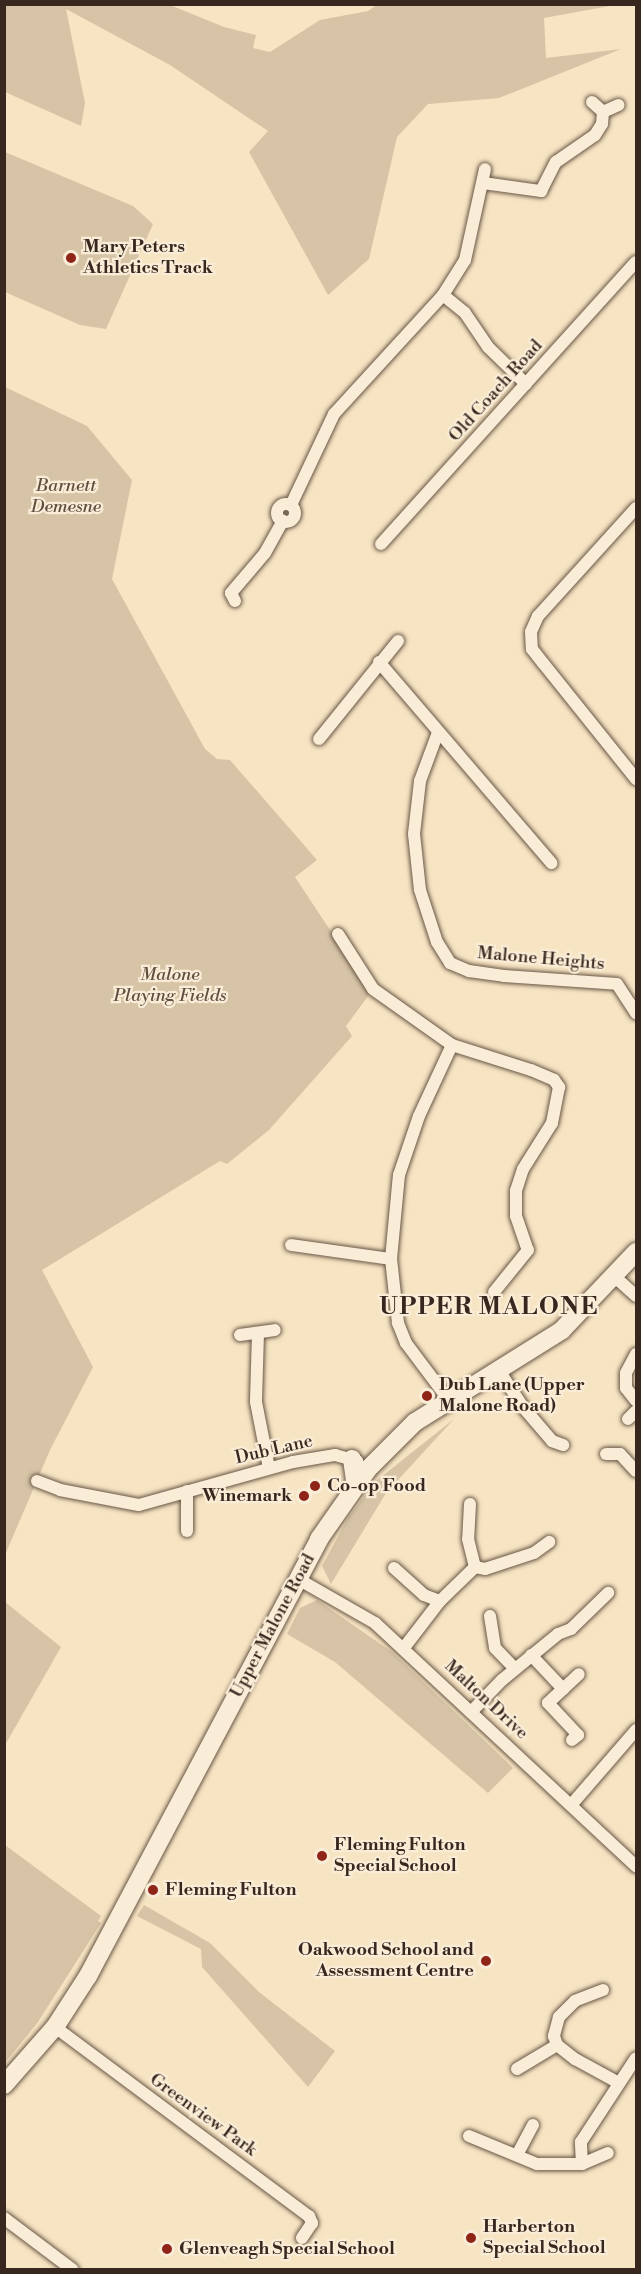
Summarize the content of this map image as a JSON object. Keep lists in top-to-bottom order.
{
  "streets": {
    "main road": ["Upper Malone Road"],
    "street": [
      "Old Coach Road",
      "Malone Heights",
      "Dub Lane",
      "Malton Drive",
      "Greenview Park"
    ]
  },
  "crossings": [
    ["Dub Lane", "Upper Malone Road"],
    ["Upper Malone Road", "Malton Drive"],
    ["Upper Malone Road", "Greenview Park"]
  ],
  "districts": ["UPPER MALONE"],
  "parks": ["Barnett Demesne", "Malone Playing Fields"],
  "places": [
    "Mary Peters Athletics Track",
    "Dub Lane (Upper Malone Road)",
    "Co-op Food",
    "Winemark",
    "Fleming Fulton Special School",
    "Fleming Fulton",
    "Oakwood School and Assessment Centre",
    "Harberton Special School",
    "Glenveagh Special School"
  ]
}
